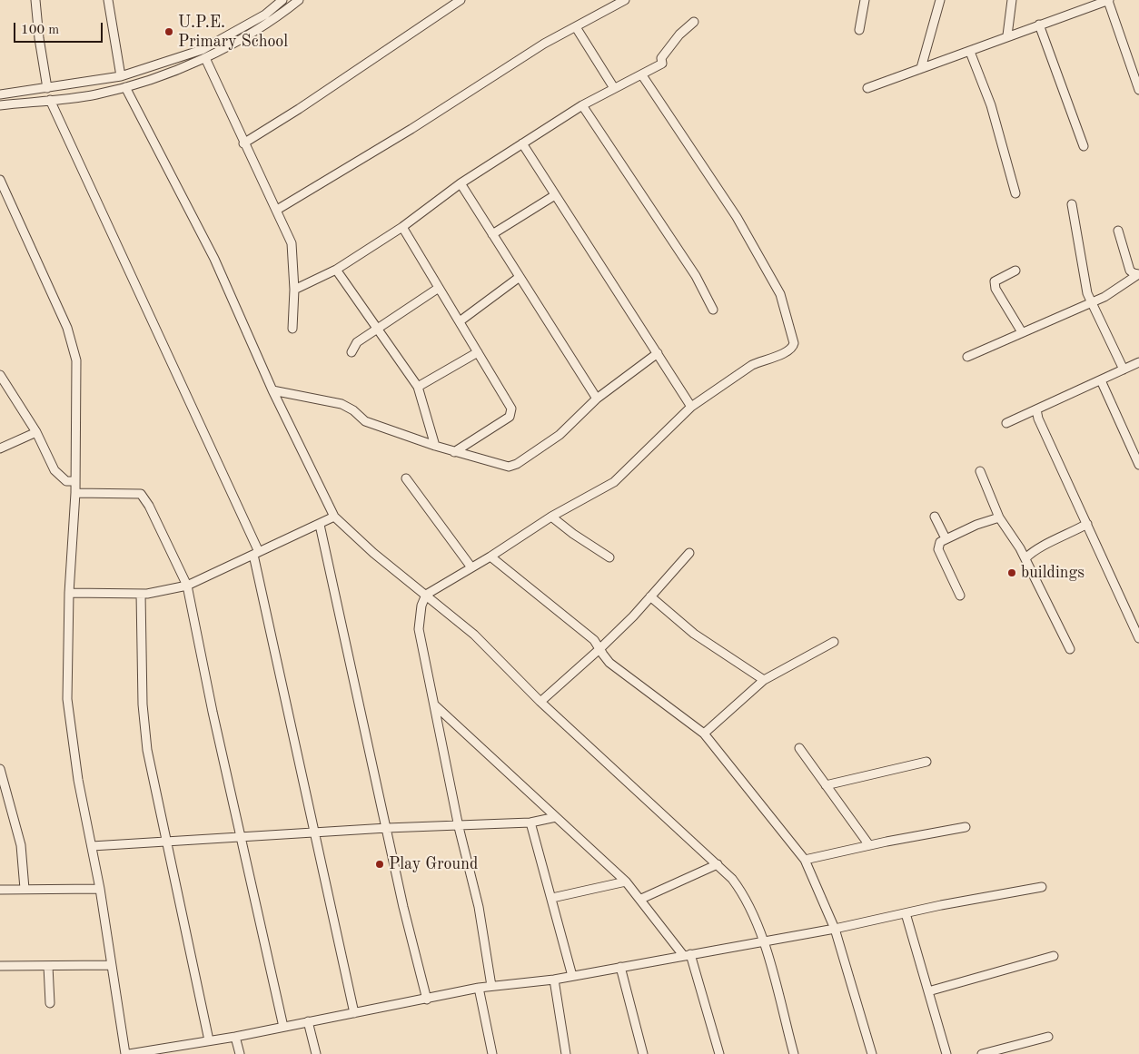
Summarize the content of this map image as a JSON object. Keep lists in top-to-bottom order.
{
  "places": ["U.P.E. Primary School", "buildings", "Play Ground"],
  "scale_bar": "100 m"
}
